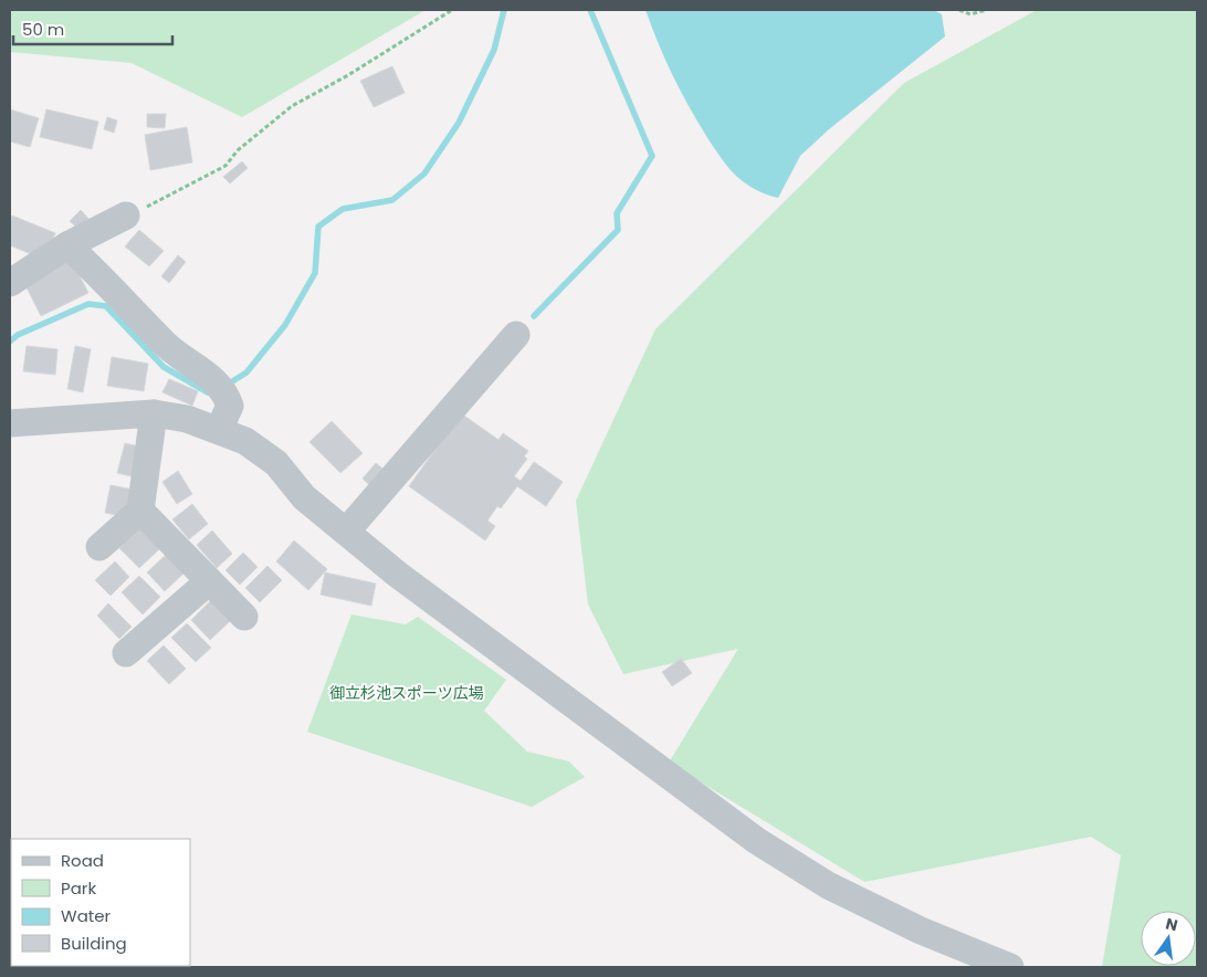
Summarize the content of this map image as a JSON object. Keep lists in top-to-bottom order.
{
  "parks": ["御立杉池スポーツ広場"],
  "legend": [
    "Road",
    "Park",
    "Water",
    "Building"
  ],
  "scale_bar": "50 m",
  "north": "top"
}
